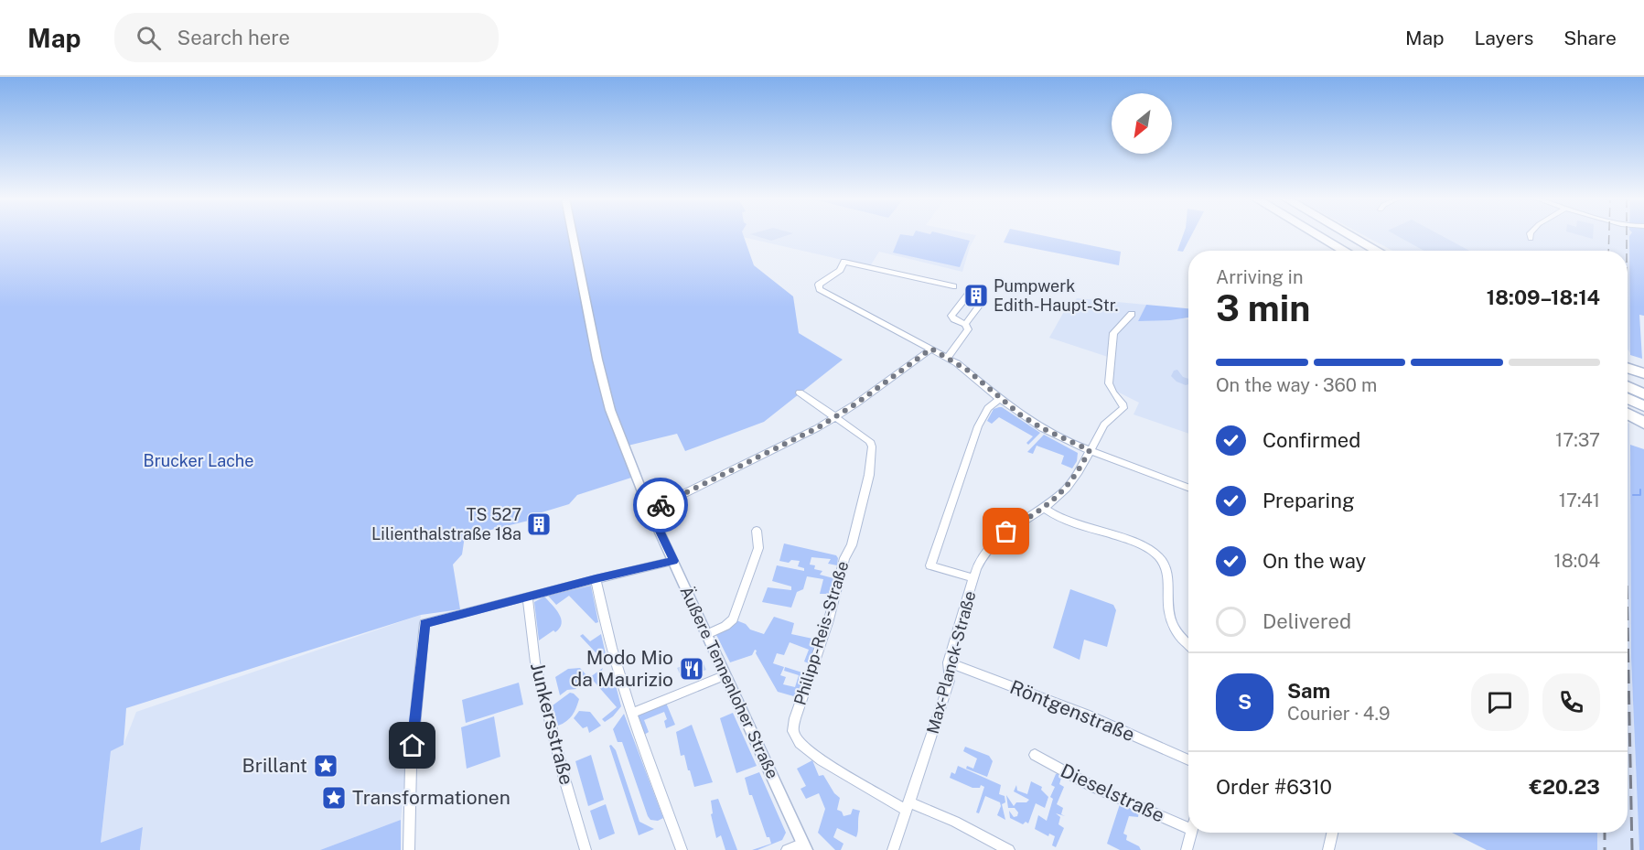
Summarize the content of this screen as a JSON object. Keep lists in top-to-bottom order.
{
  "streets": {
    "street": [
      "Philipp-Reis-Straße",
      "Max-Planck-Straße",
      "Äußere Tennenloher Straße",
      "Röntgenstraße",
      "Junkersstraße",
      "Dieselstraße"
    ]
  },
  "crossings": [
    ["Philipp-Reis-Straße", "Max-Planck-Straße"],
    ["Max-Planck-Straße", "Röntgenstraße"]
  ],
  "parks": ["Brucker Lache"],
  "places": {
    "building": ["Pumpwerk Edith-Haupt-Str.", "TS 527 Lilienthalstraße 18a"],
    "restaurant": ["Modo Mio da Maurizio"],
    "place": ["Brillant", "Transformationen"]
  },
  "north": "bottom left",
  "page": {
    "header": "Map",
    "search": "Search here",
    "nav": ["Map", "Layers", "Share"],
    "heading": ["3 min", "Arriving in", "18:09–18:14"],
    "panel": [
      "Sam",
      "Courier · 4.9",
      "Order #6310",
      "€20.23"
    ],
    "bar": "On the way · 360 m",
    "list": [
      ["Confirmed", "17:37"],
      ["Preparing", "17:41"],
      ["On the way", "18:04"],
      "Delivered"
    ],
    "round": "S"
  }
}
